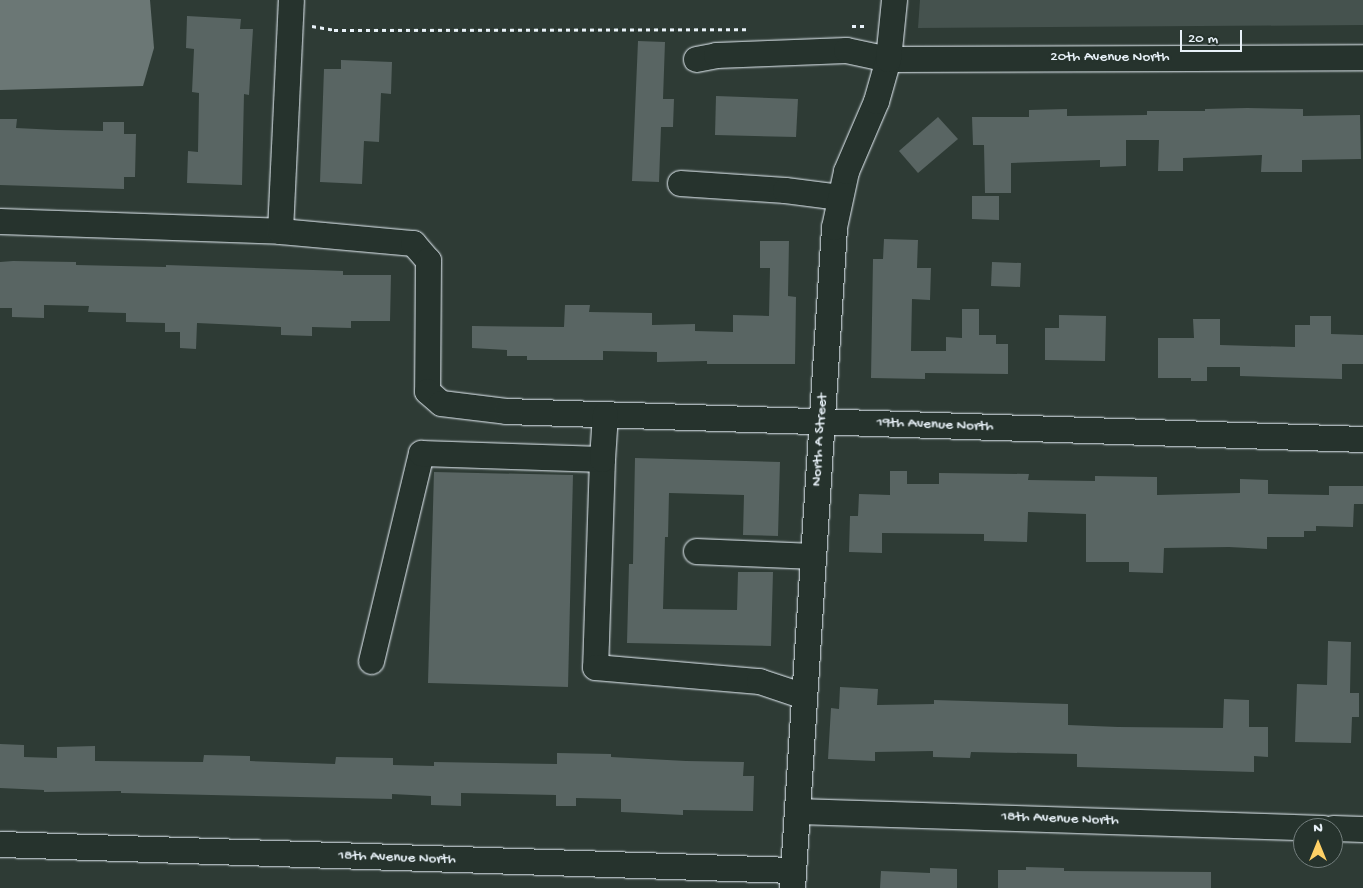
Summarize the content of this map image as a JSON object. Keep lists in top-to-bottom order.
{
  "streets": {
    "street": [
      "20th Avenue North",
      "19th Avenue North",
      "North A Street",
      "18th Avenue North"
    ]
  },
  "crossings": [
    ["20th Avenue North", "North A Street"],
    ["19th Avenue North", "North A Street"],
    ["North A Street", "18th Avenue North"]
  ],
  "scale_bar": "20 m",
  "north": "top"
}
